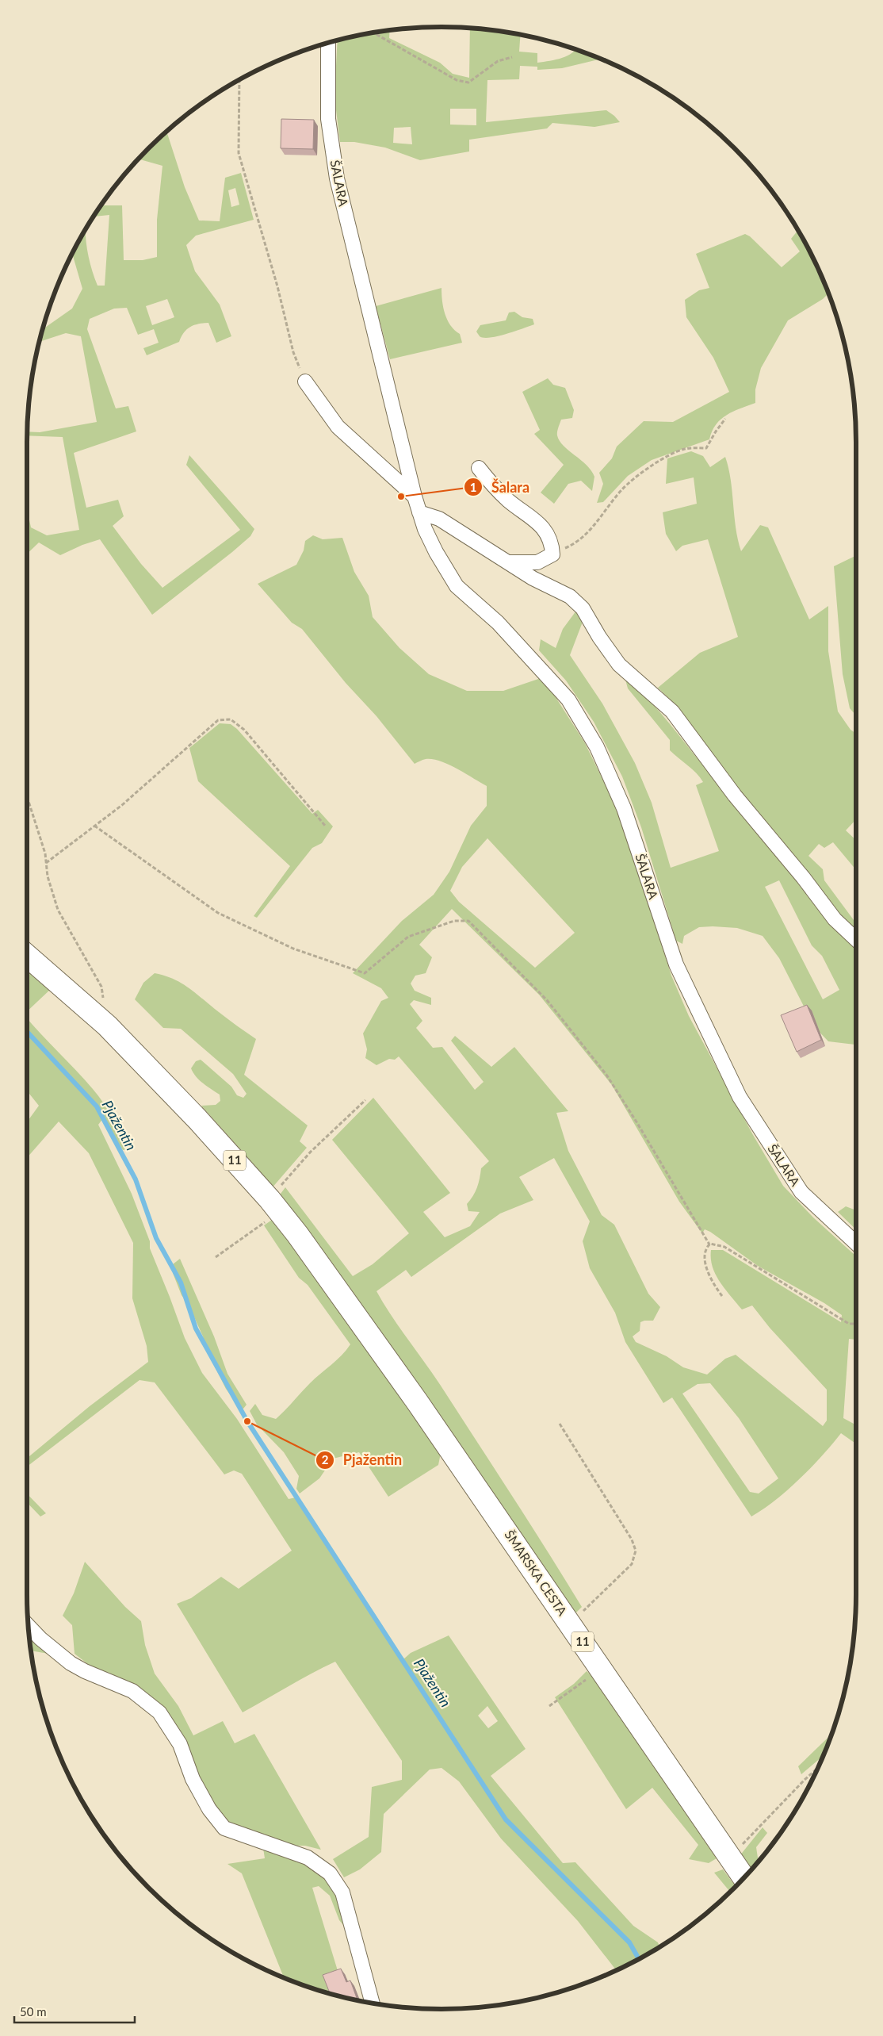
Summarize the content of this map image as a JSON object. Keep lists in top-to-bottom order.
{
  "streets": {
    "main road": ["11", "ŠMARSKA CESTA"],
    "street": ["ŠALARA"]
  },
  "crossings": [
    ["11", "ŠMARSKA CESTA"]
  ],
  "water": ["Pjažentin"],
  "places": ["Šalara", "Pjažentin"],
  "scale_bar": "50 m"
}
